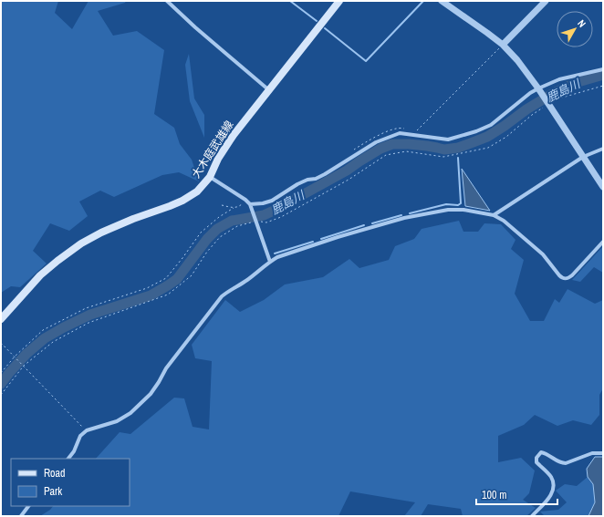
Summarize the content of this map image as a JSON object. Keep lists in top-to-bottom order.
{
  "streets": {
    "main road": ["大木庭武雄線"]
  },
  "water": ["鹿島川"],
  "legend": ["Road", "Park"],
  "scale_bar": "100 m",
  "north": "top right"
}
